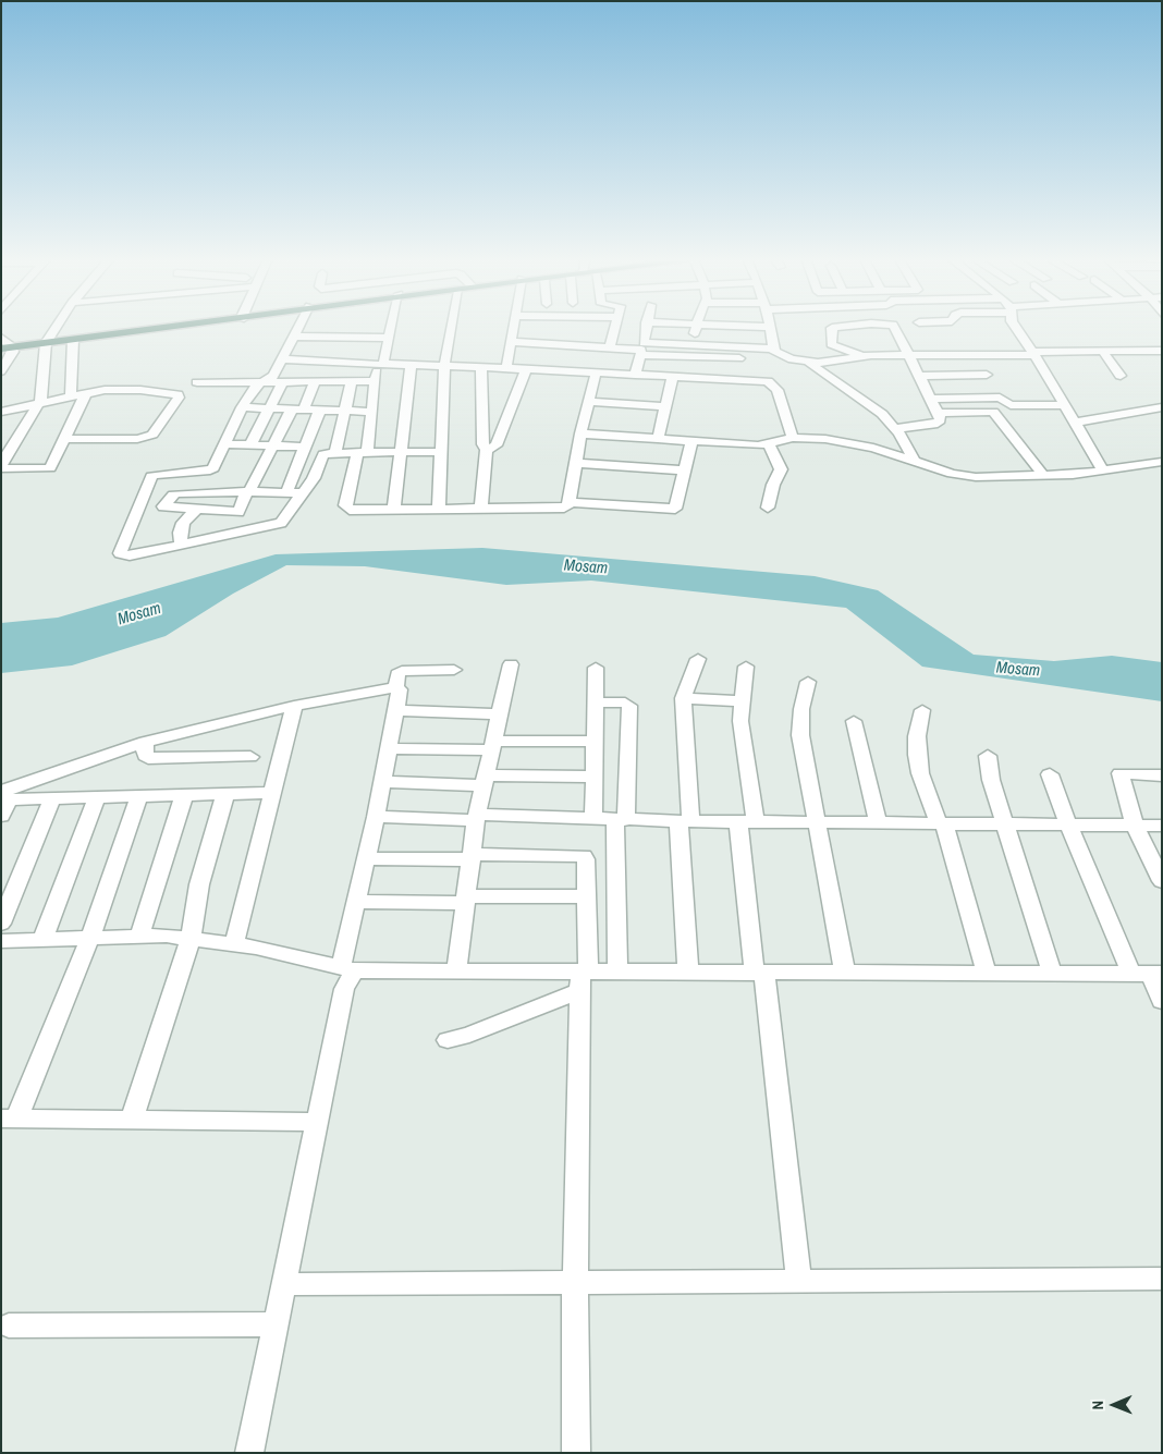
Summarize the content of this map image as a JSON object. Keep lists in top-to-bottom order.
{
  "water": ["Mosam"],
  "north": "left"
}
